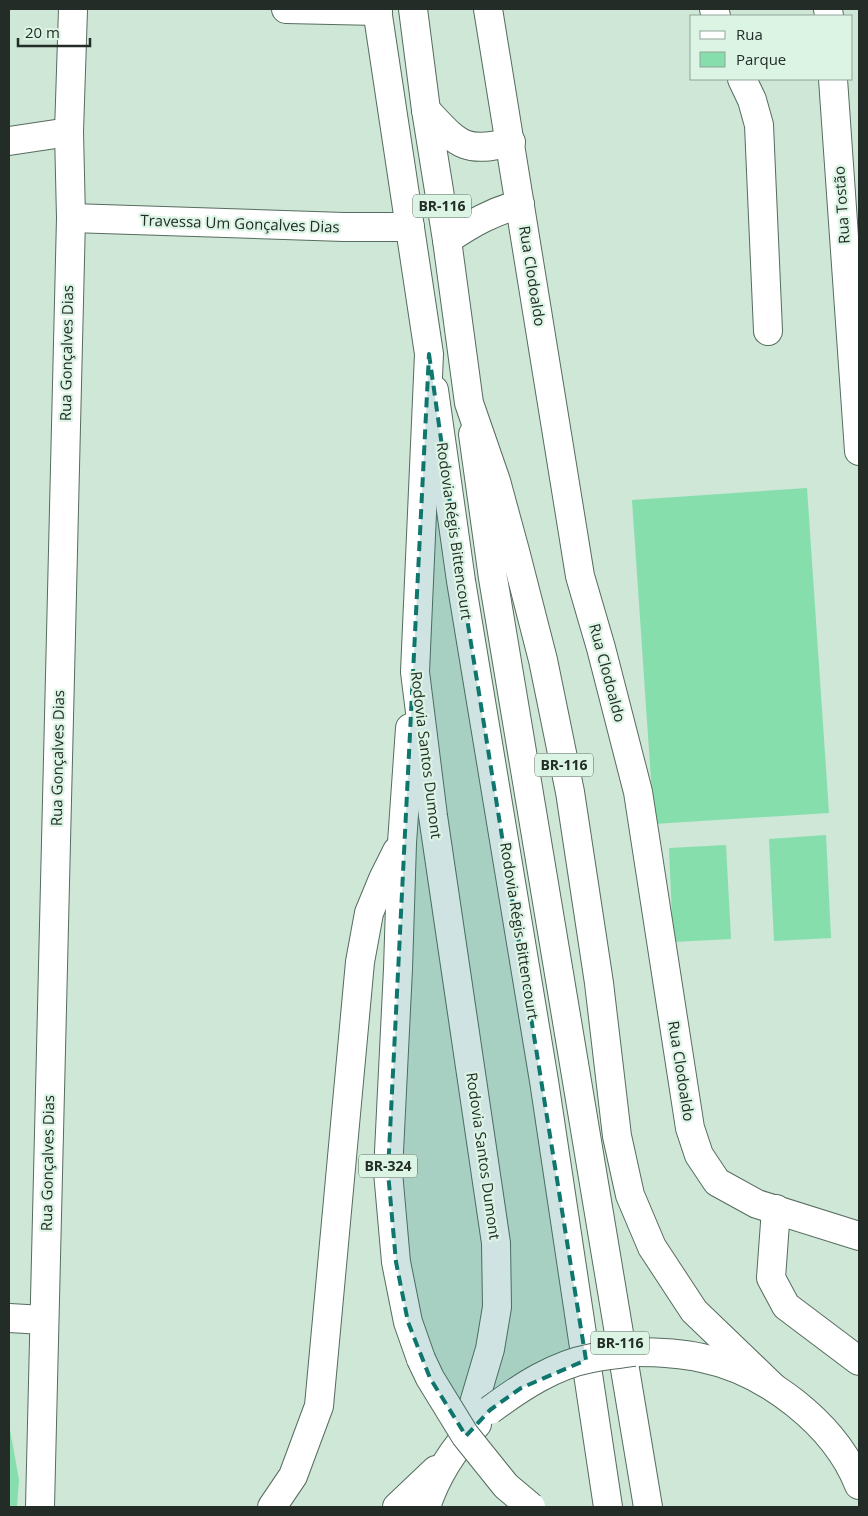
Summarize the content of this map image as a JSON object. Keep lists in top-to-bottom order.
{
  "streets": {
    "main road": [
      "Rua Tostão",
      "BR-116",
      "Travessa Um Gonçalves Dias",
      "Rua Clodoaldo",
      "Rua Gonçalves Dias",
      "Rodovia Régis Bittencourt",
      "Rodovia Santos Dumont",
      "BR-324"
    ]
  },
  "crossings": [
    ["BR-116", "Rodovia Santos Dumont"],
    ["BR-116", "BR-324"],
    ["Travessa Um Gonçalves Dias", "Rua Gonçalves Dias"],
    ["Travessa Um Gonçalves Dias", "Rodovia Santos Dumont"],
    ["Rodovia Régis Bittencourt", "Rodovia Santos Dumont"]
  ],
  "legend": ["Rua", "Parque"],
  "scale_bar": "20 m"
}
